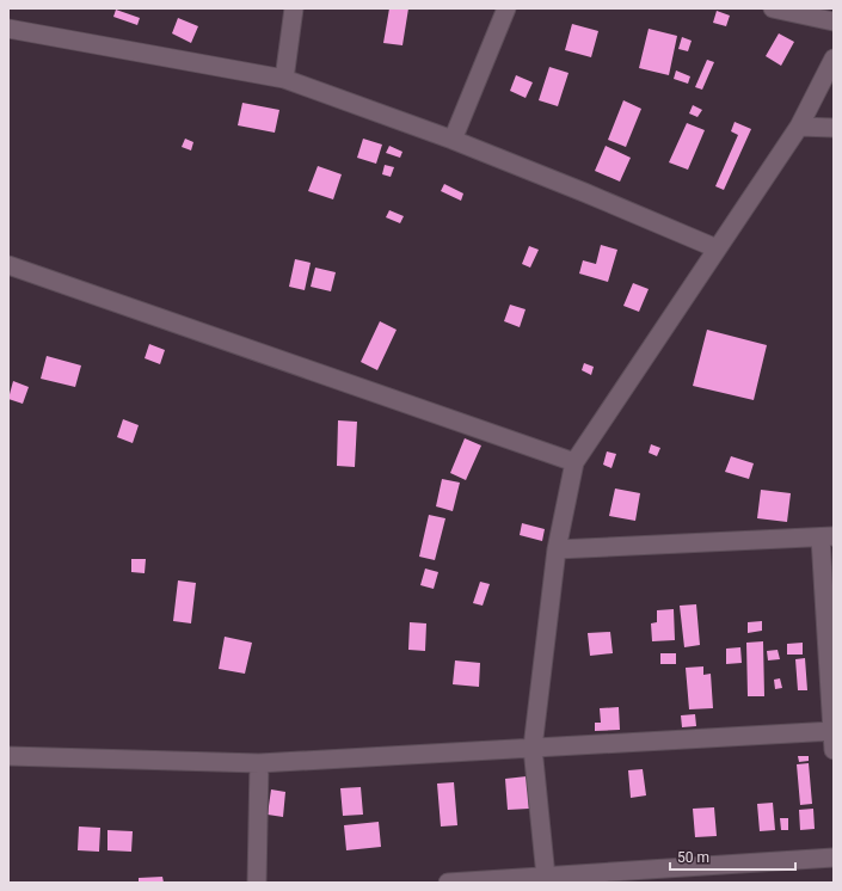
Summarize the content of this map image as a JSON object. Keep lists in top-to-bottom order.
{
  "scale_bar": "50 m"
}
